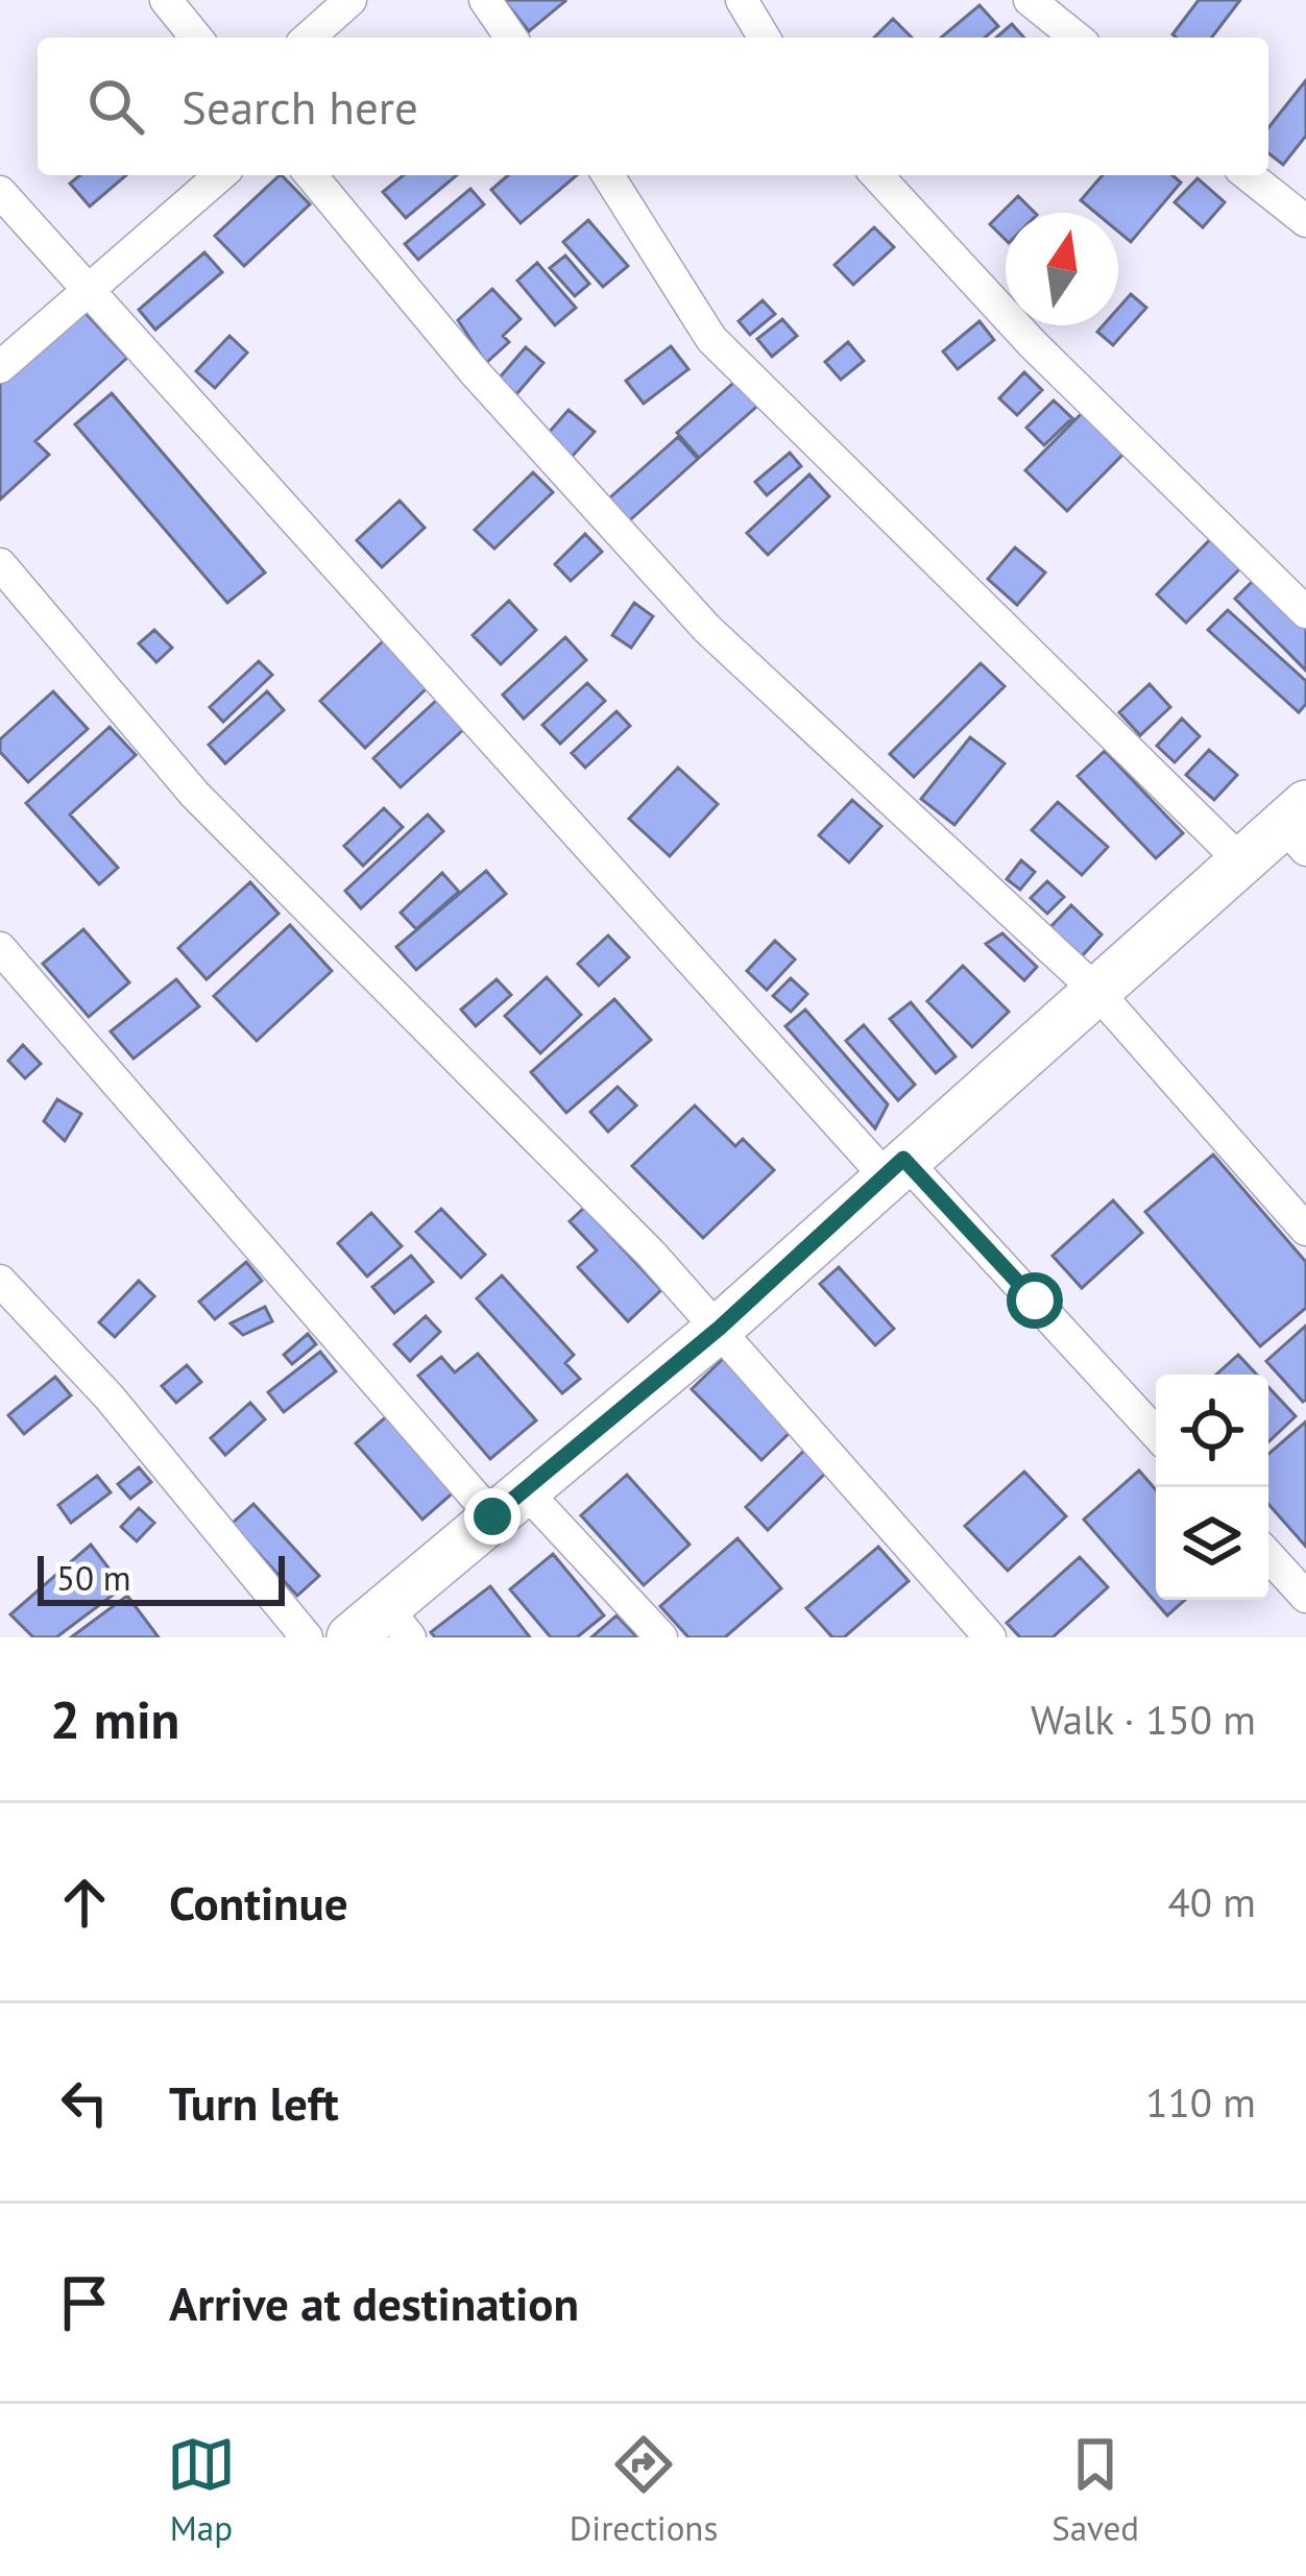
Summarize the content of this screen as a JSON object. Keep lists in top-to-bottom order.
{
  "scale_bar": "50 m",
  "north": "top",
  "page": {
    "search": "Search here",
    "scale": "50 m",
    "heading": ["2 min", "Walk · 150 m"],
    "list": [
      ["Continue", "40 m"],
      ["Turn left", "110 m"],
      "Arrive at destination"
    ],
    "nav": ["Map", "Directions", "Saved"]
  }
}
